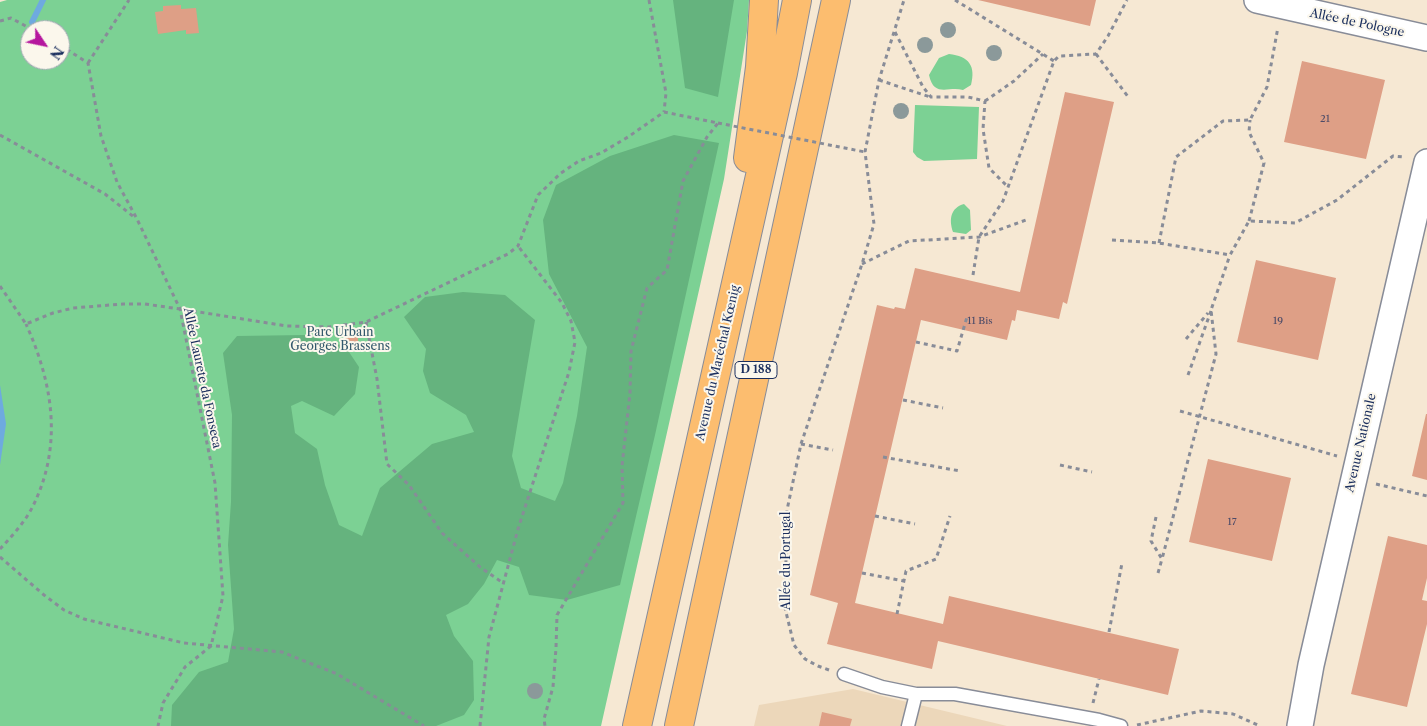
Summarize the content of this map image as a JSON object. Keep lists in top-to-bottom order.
{
  "streets": {
    "main road": ["Avenue du Maréchal Kœnig", "D 188"],
    "street": ["Allée de Pologne", "Avenue Nationale"],
    "path": ["Allée Laurete da Fonseca", "Allée du Portugal"]
  },
  "parks": ["Parc Urbain Georges Brassens"],
  "house_numbers": [
    "21",
    "11 Bis",
    "19",
    "17"
  ],
  "north": "bottom right"
}
